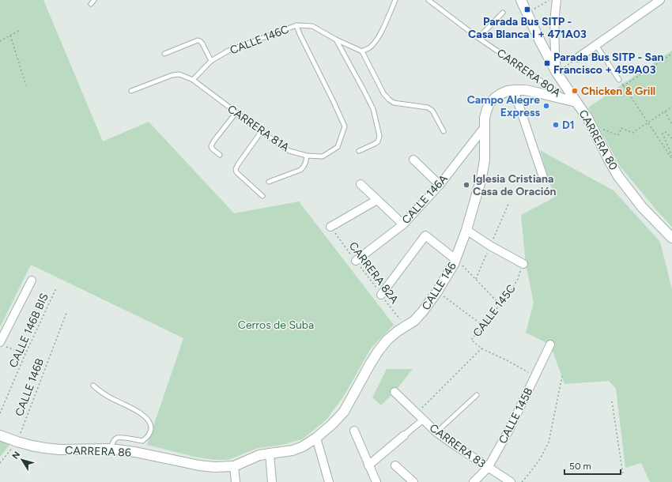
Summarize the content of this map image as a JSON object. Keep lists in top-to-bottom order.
{
  "streets": {
    "street": [
      "CARRERA 80",
      "CALLE 146A",
      "CALLE 146",
      "CALLE 145B",
      "CARRERA 83",
      "CARRERA 86"
    ],
    "lane": ["CALLE 146C", "CARRERA 80A", "CARRERA 81A"],
    "path": [
      "CARRERA 82A",
      "CALLE 145C",
      "CALLE 146B BIS",
      "CALLE 146B"
    ]
  },
  "crossings": [
    ["CALLE 146C", "CARRERA 81A"],
    ["CARRERA 80A", "CARRERA 80"],
    ["CARRERA 80A", "CALLE 146"],
    ["CARRERA 80", "CALLE 146"],
    ["CALLE 146A", "CARRERA 82A"],
    ["CALLE 146A", "CALLE 146"],
    ["CARRERA 82A", "CALLE 146"],
    ["CALLE 146", "CARRERA 86"],
    ["CALLE 145C", "CARRERA 83"],
    ["CALLE 146B", "CARRERA 86"],
    ["CALLE 145B", "CARRERA 83"]
  ],
  "parks": ["Cerros de Suba"],
  "places": {
    "transit": ["Parada Bus SITP - Casa Blanca I + 471A03", "Parada Bus SITP - San Francisco + 459A03"],
    "other": [
      "Chicken & Grill",
      "Campo Alegre Express",
      "D1",
      "Iglesia Cristiana Casa de Oración"
    ]
  },
  "scale_bar": "50 m",
  "north": "top left"
}
